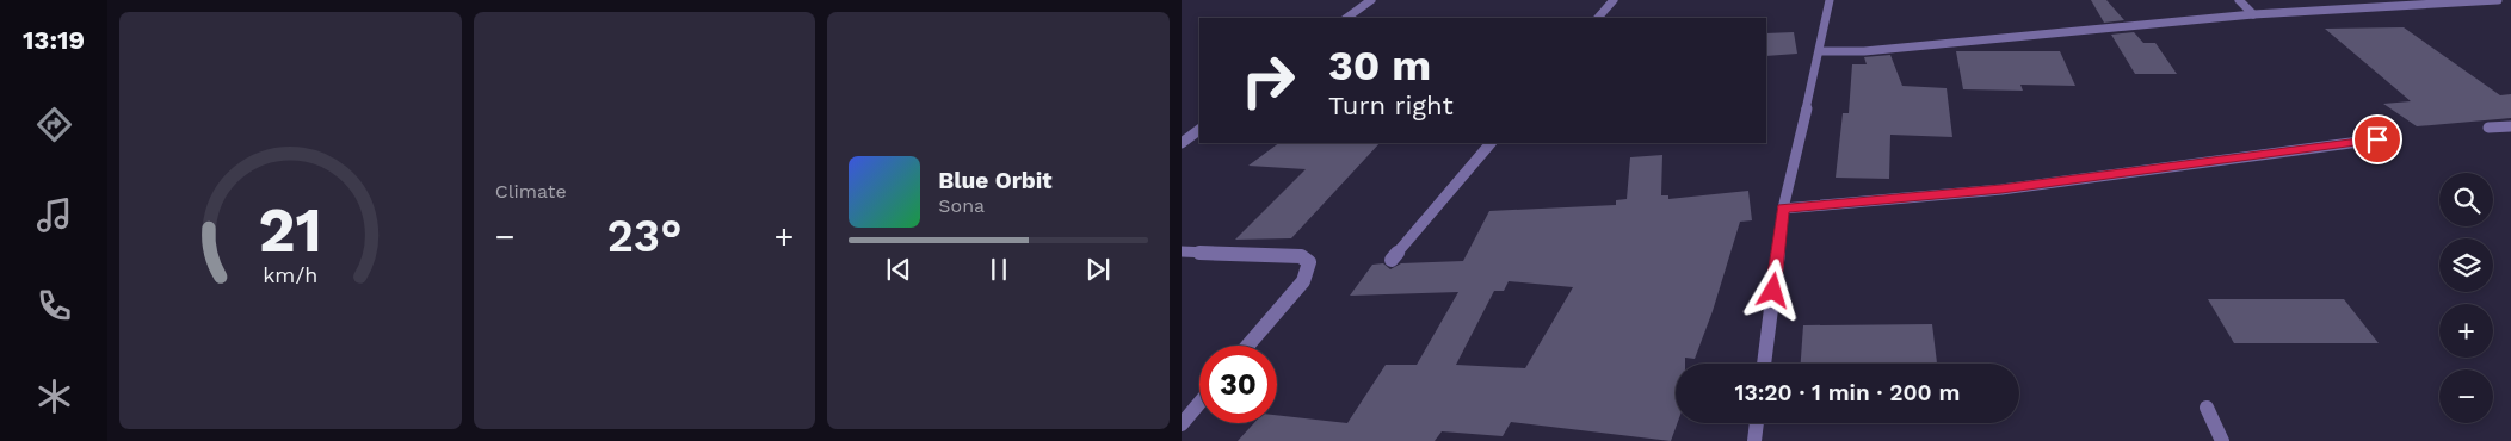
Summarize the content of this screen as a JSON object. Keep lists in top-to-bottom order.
{
  "page": {
    "tabs": "13:19",
    "tile": "Climate",
    "turn": ["30 m", "Turn right"],
    "song": ["Blue Orbit", "Sona"],
    "map_buttons": ["+", "−"],
    "heat": ["−", "23°", "+"],
    "limit": "30",
    "trip": "13:20 · 1 min · 200 m",
    "gauge": ["21", "km/h"]
  }
}
